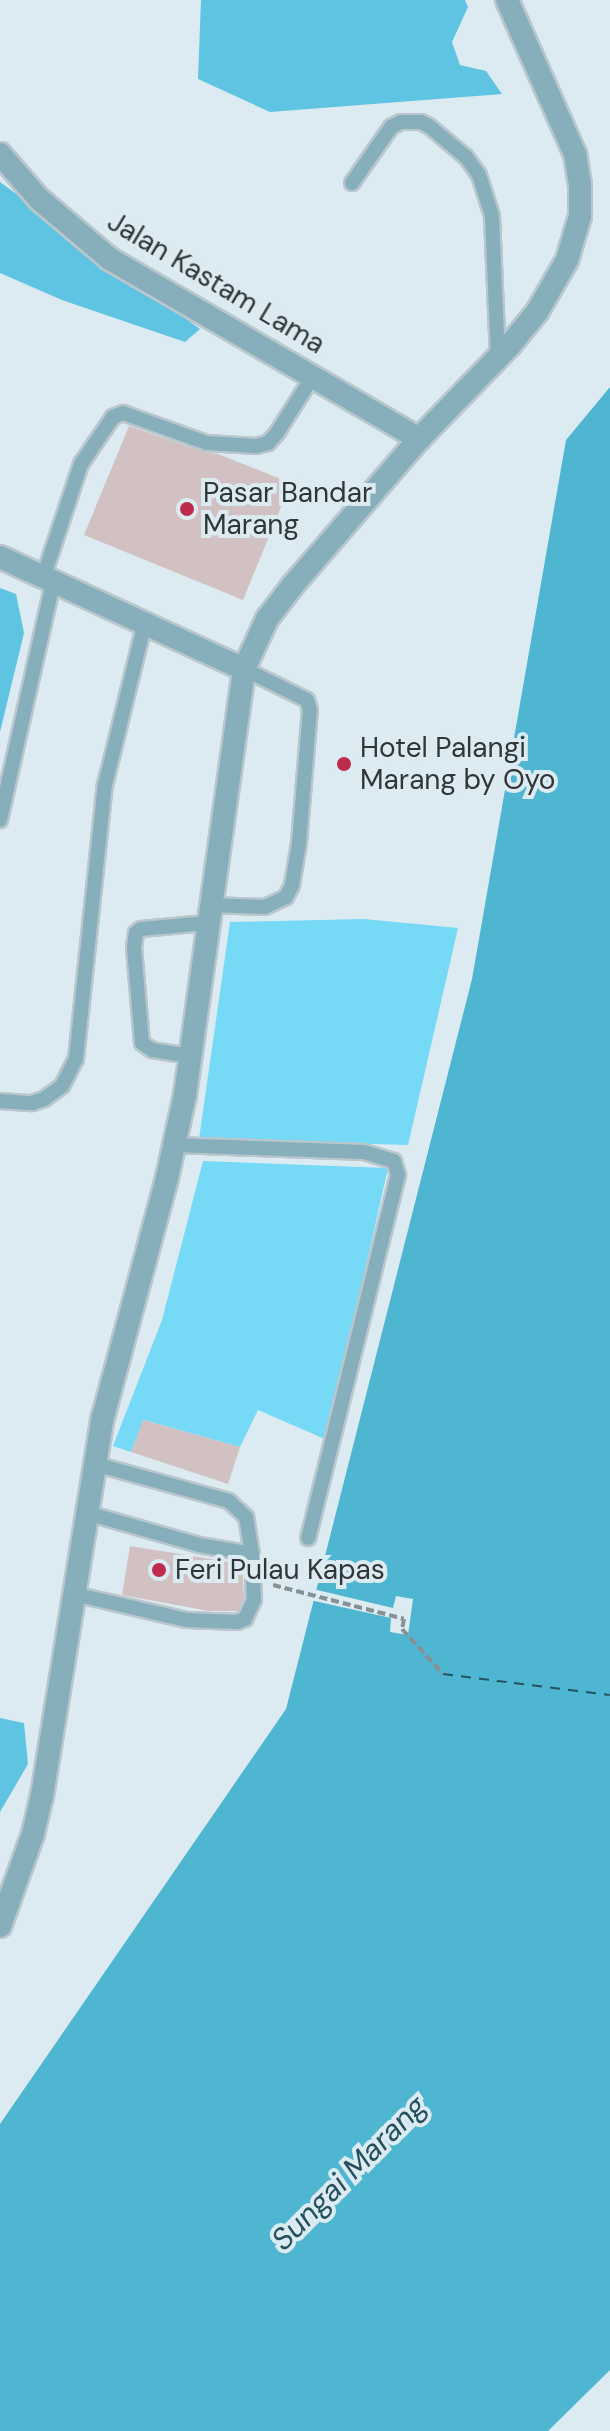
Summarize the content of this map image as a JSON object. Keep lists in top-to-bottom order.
{
  "streets": {
    "street": ["Jalan Kastam Lama"]
  },
  "water": ["Sungai Marang"],
  "places": ["Pasar Bandar Marang", "Hotel Palangi Marang by Oyo", "Feri Pulau Kapas"]
}
